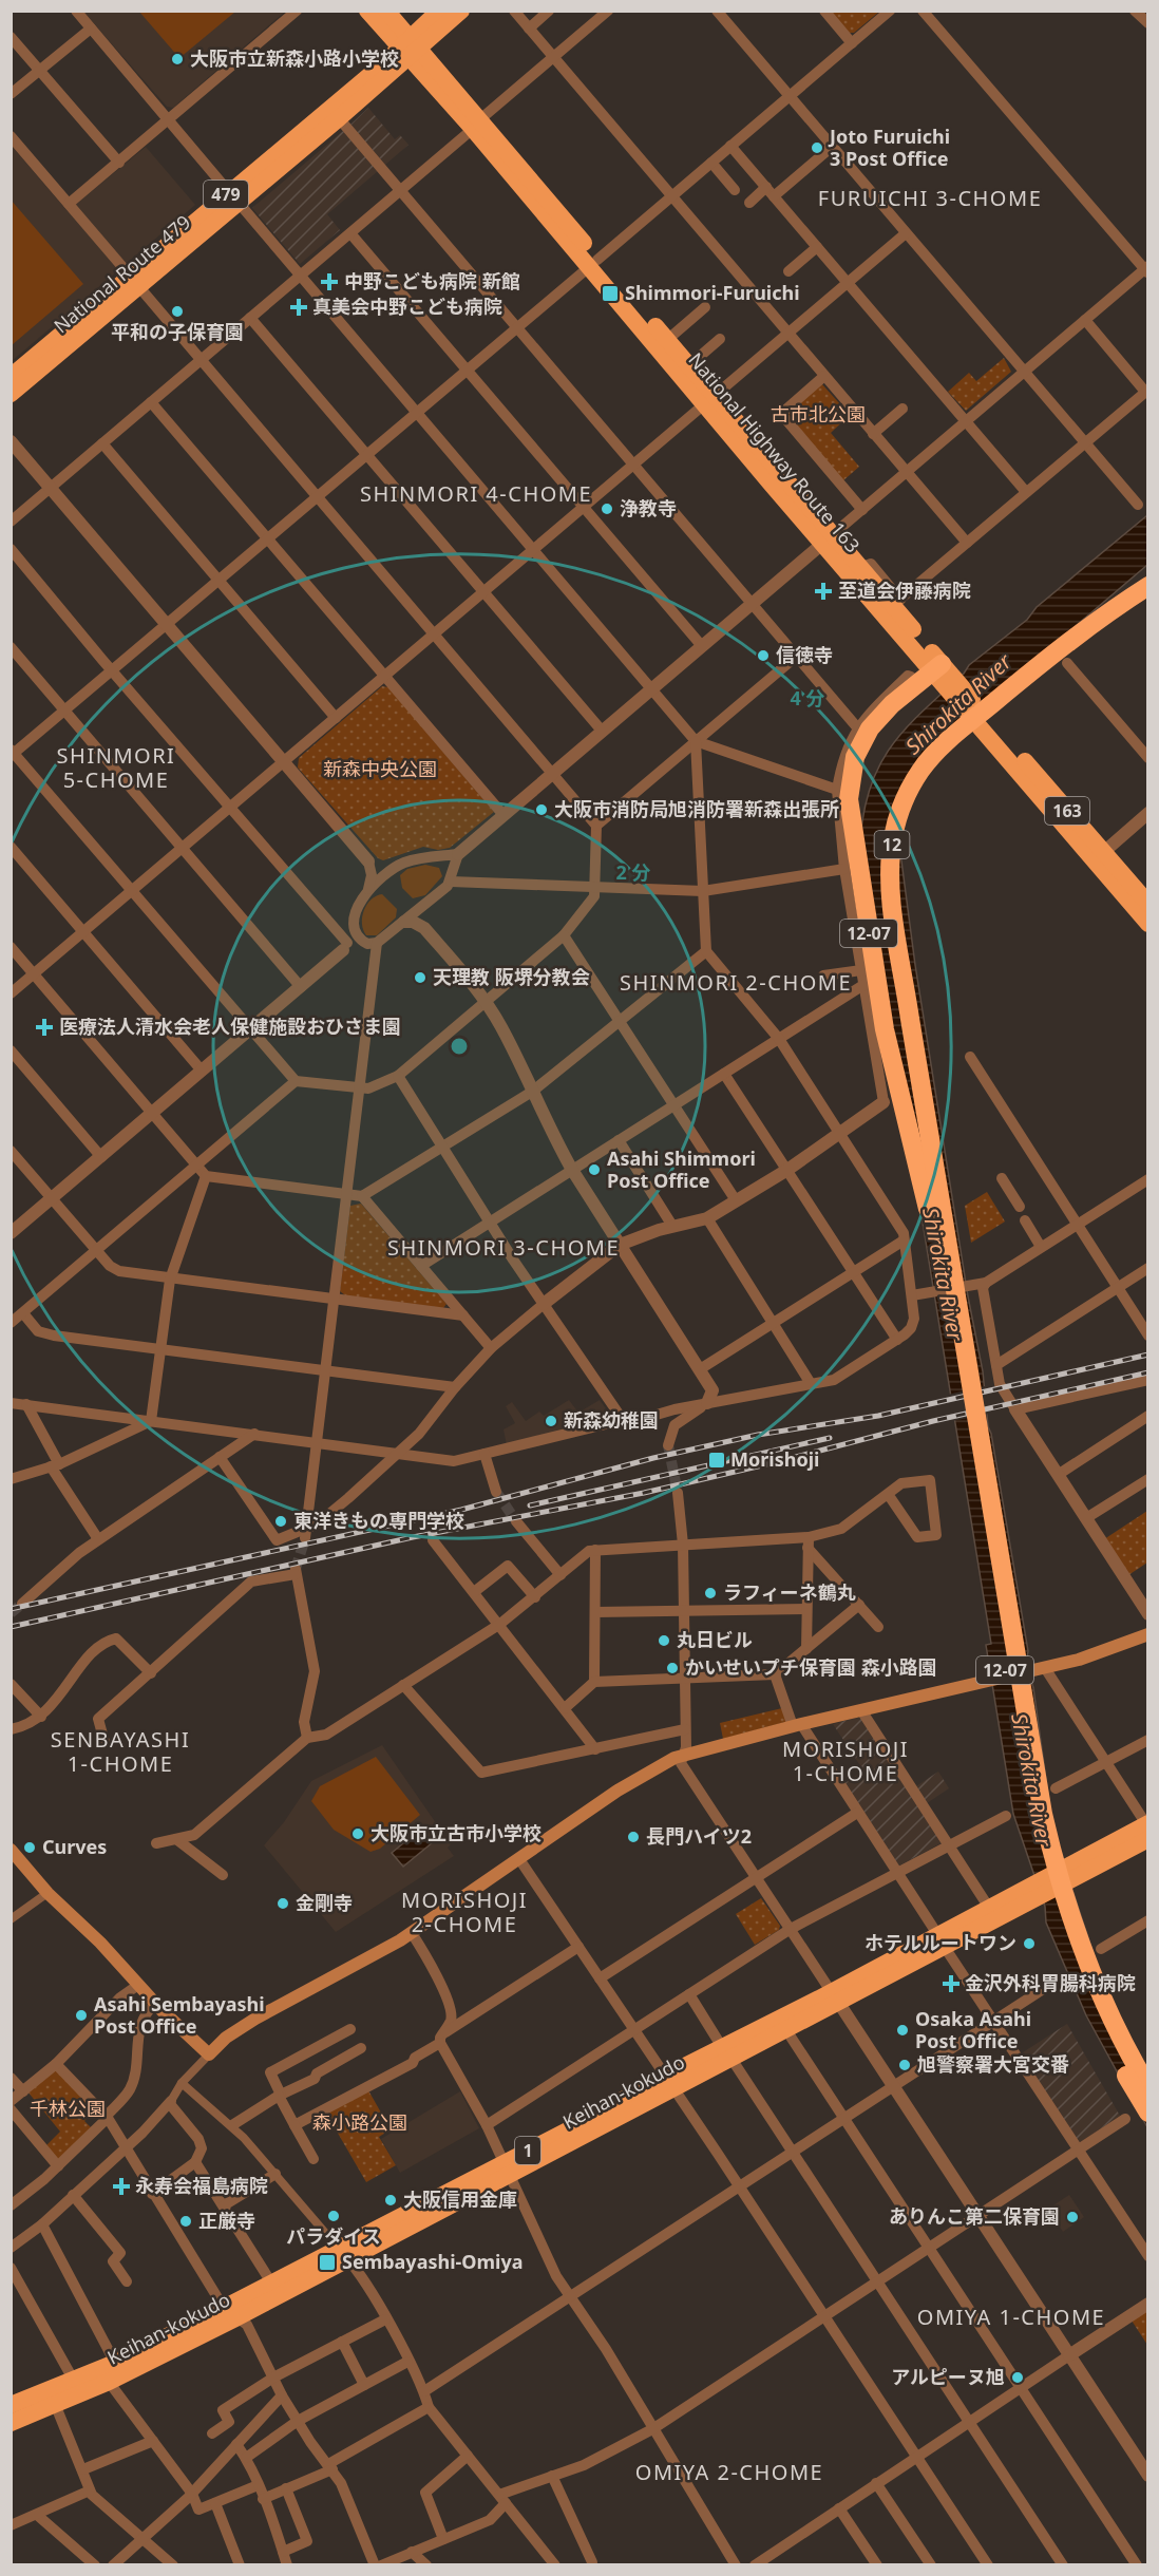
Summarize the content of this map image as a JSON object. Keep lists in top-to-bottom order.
{
  "streets": {
    "highway": [
      "479",
      "National Route 479",
      "National Highway Route 163",
      "163",
      "12",
      "12-07",
      "Keihan-kokudo",
      "1"
    ]
  },
  "crossings": [
    ["National Route 479", "National Highway Route 163"],
    ["National Highway Route 163", "12-07"]
  ],
  "districts": [
    "FURUICHI 3-CHOME",
    "SHINMORI 4-CHOME",
    "SHINMORI 5-CHOME",
    "SHINMORI 2-CHOME",
    "SHINMORI 3-CHOME",
    "SENBAYASHI 1-CHOME",
    "MORISHOJI 1-CHOME",
    "MORISHOJI 2-CHOME",
    "OMIYA 1-CHOME",
    "OMIYA 2-CHOME"
  ],
  "water": ["Shirokita River"],
  "parks": [
    "古市北公園",
    "新森中央公園",
    "千林公園",
    "森小路公園"
  ],
  "places": {
    "other": [
      "大阪市立新森小路小学校",
      "Joto Furuichi 3 Post Office",
      "平和の子保育園",
      "浄教寺",
      "信徳寺",
      "大阪市消防局旭消防署新森出張所",
      "天理教 阪堺分教会",
      "Asahi Shimmori Post Office",
      "新森幼稚園",
      "東洋きもの専門学校",
      "ラフィーネ鶴丸",
      "丸日ビル",
      "かいせいプチ保育園 森小路園",
      "大阪市立古市小学校",
      "長門ハイツ2",
      "Curves",
      "金剛寺",
      "ホテルルートワン",
      "Asahi Sembayashi Post Office",
      "Osaka Asahi Post Office",
      "旭警察署大宮交番",
      "大阪信用金庫",
      "パラダイス",
      "ありんこ第二保育園",
      "正厳寺",
      "アルピーヌ旭"
    ],
    "health": [
      "中野こども病院 新館",
      "真美会中野こども病院",
      "至道会伊藤病院",
      "医療法人清水会老人保健施設おひさま園",
      "金沢外科胃腸科病院",
      "永寿会福島病院"
    ],
    "transit": ["Shimmori-Furuichi", "Morishoji", "Sembayashi-Omiya"]
  },
  "rings": ["4 分", "2 分"]
}
